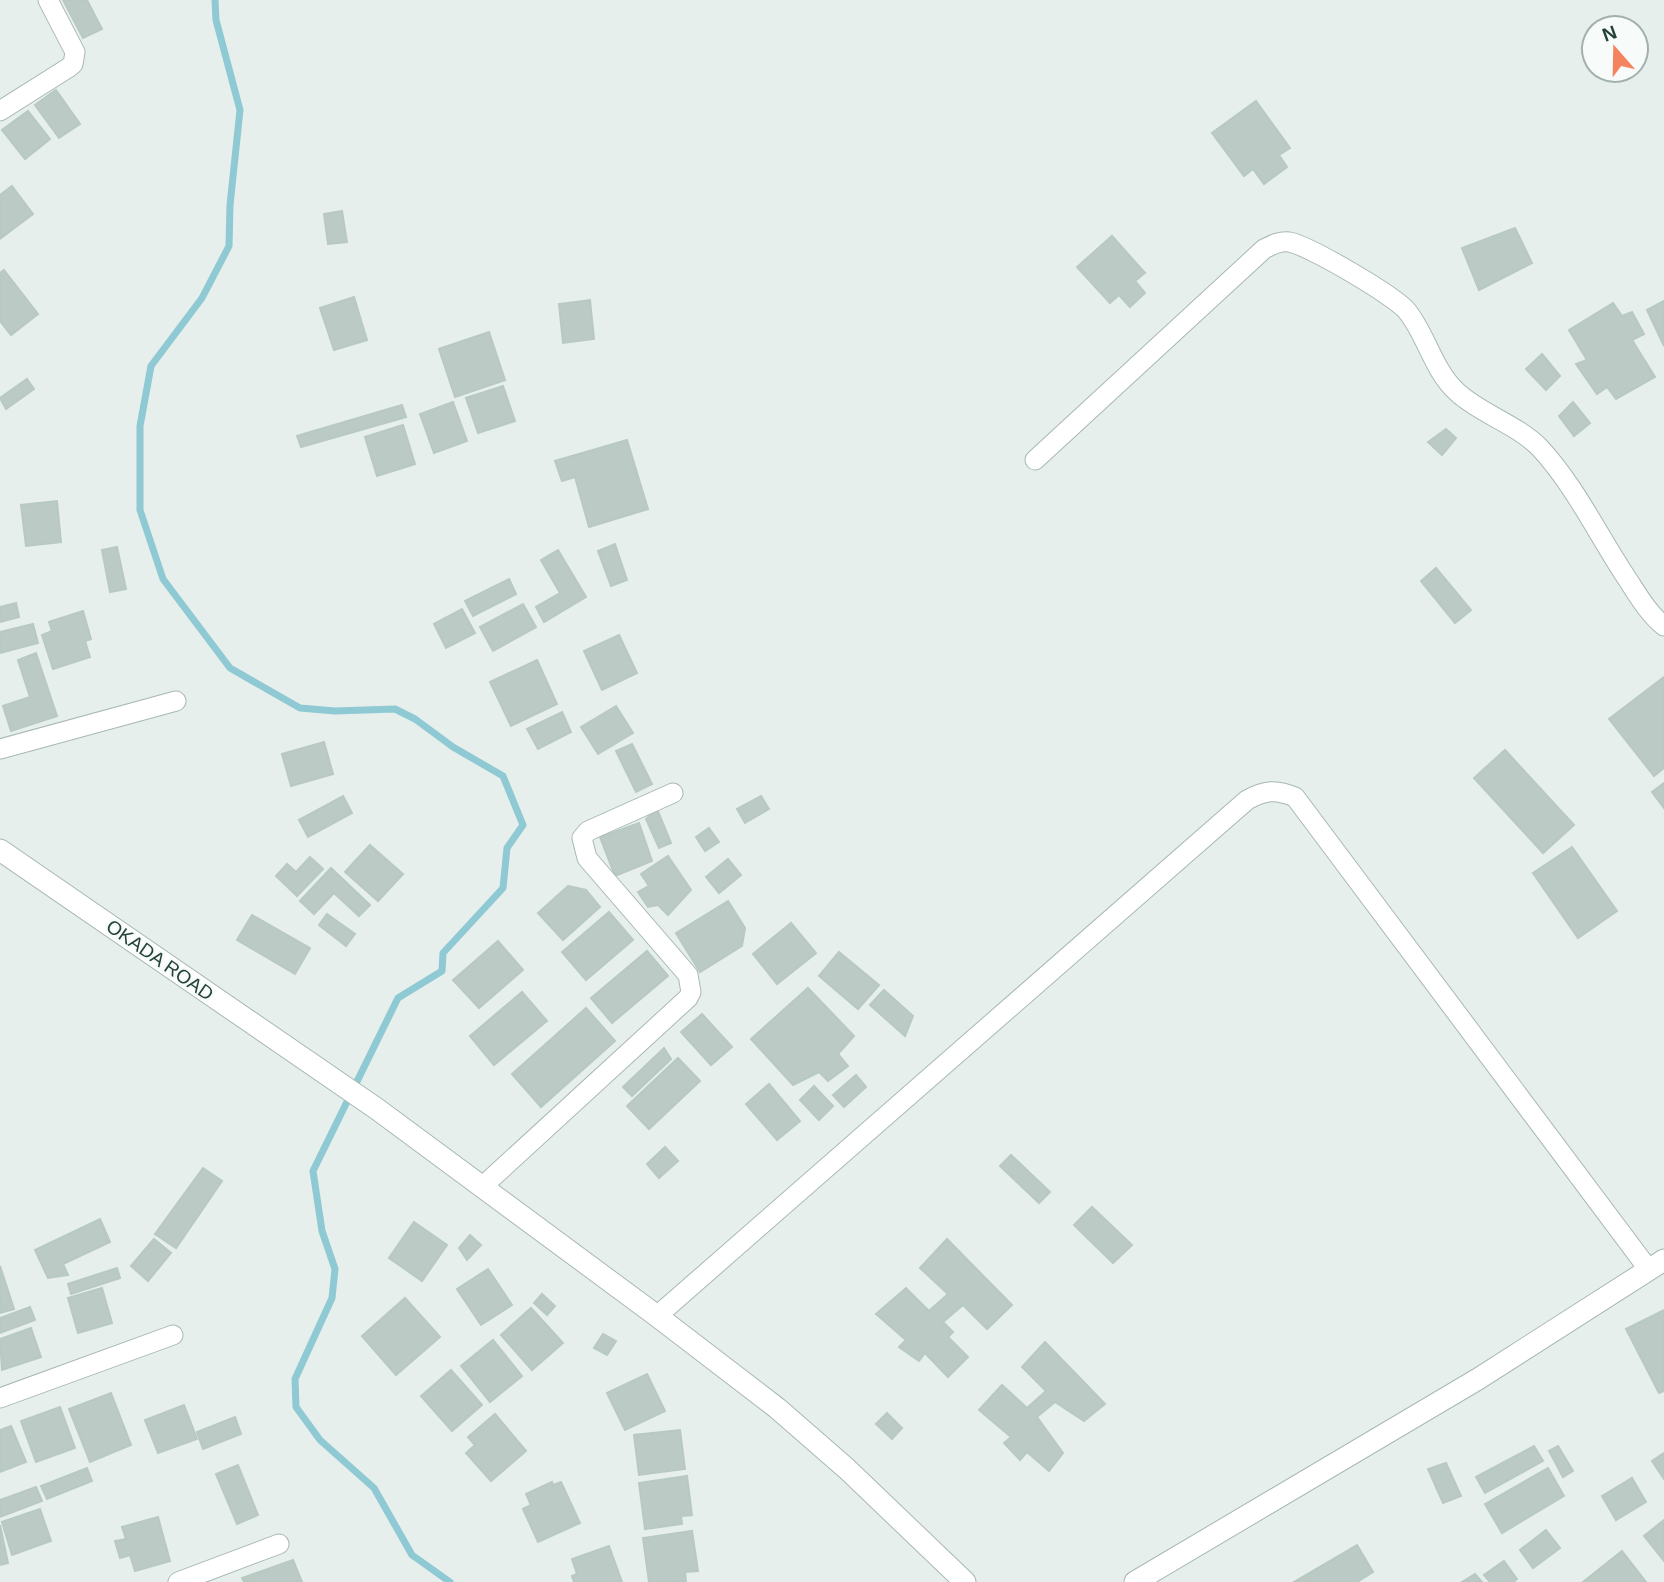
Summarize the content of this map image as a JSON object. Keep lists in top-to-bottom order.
{
  "streets": {
    "street": ["OKADA ROAD"]
  },
  "north": "top"
}
